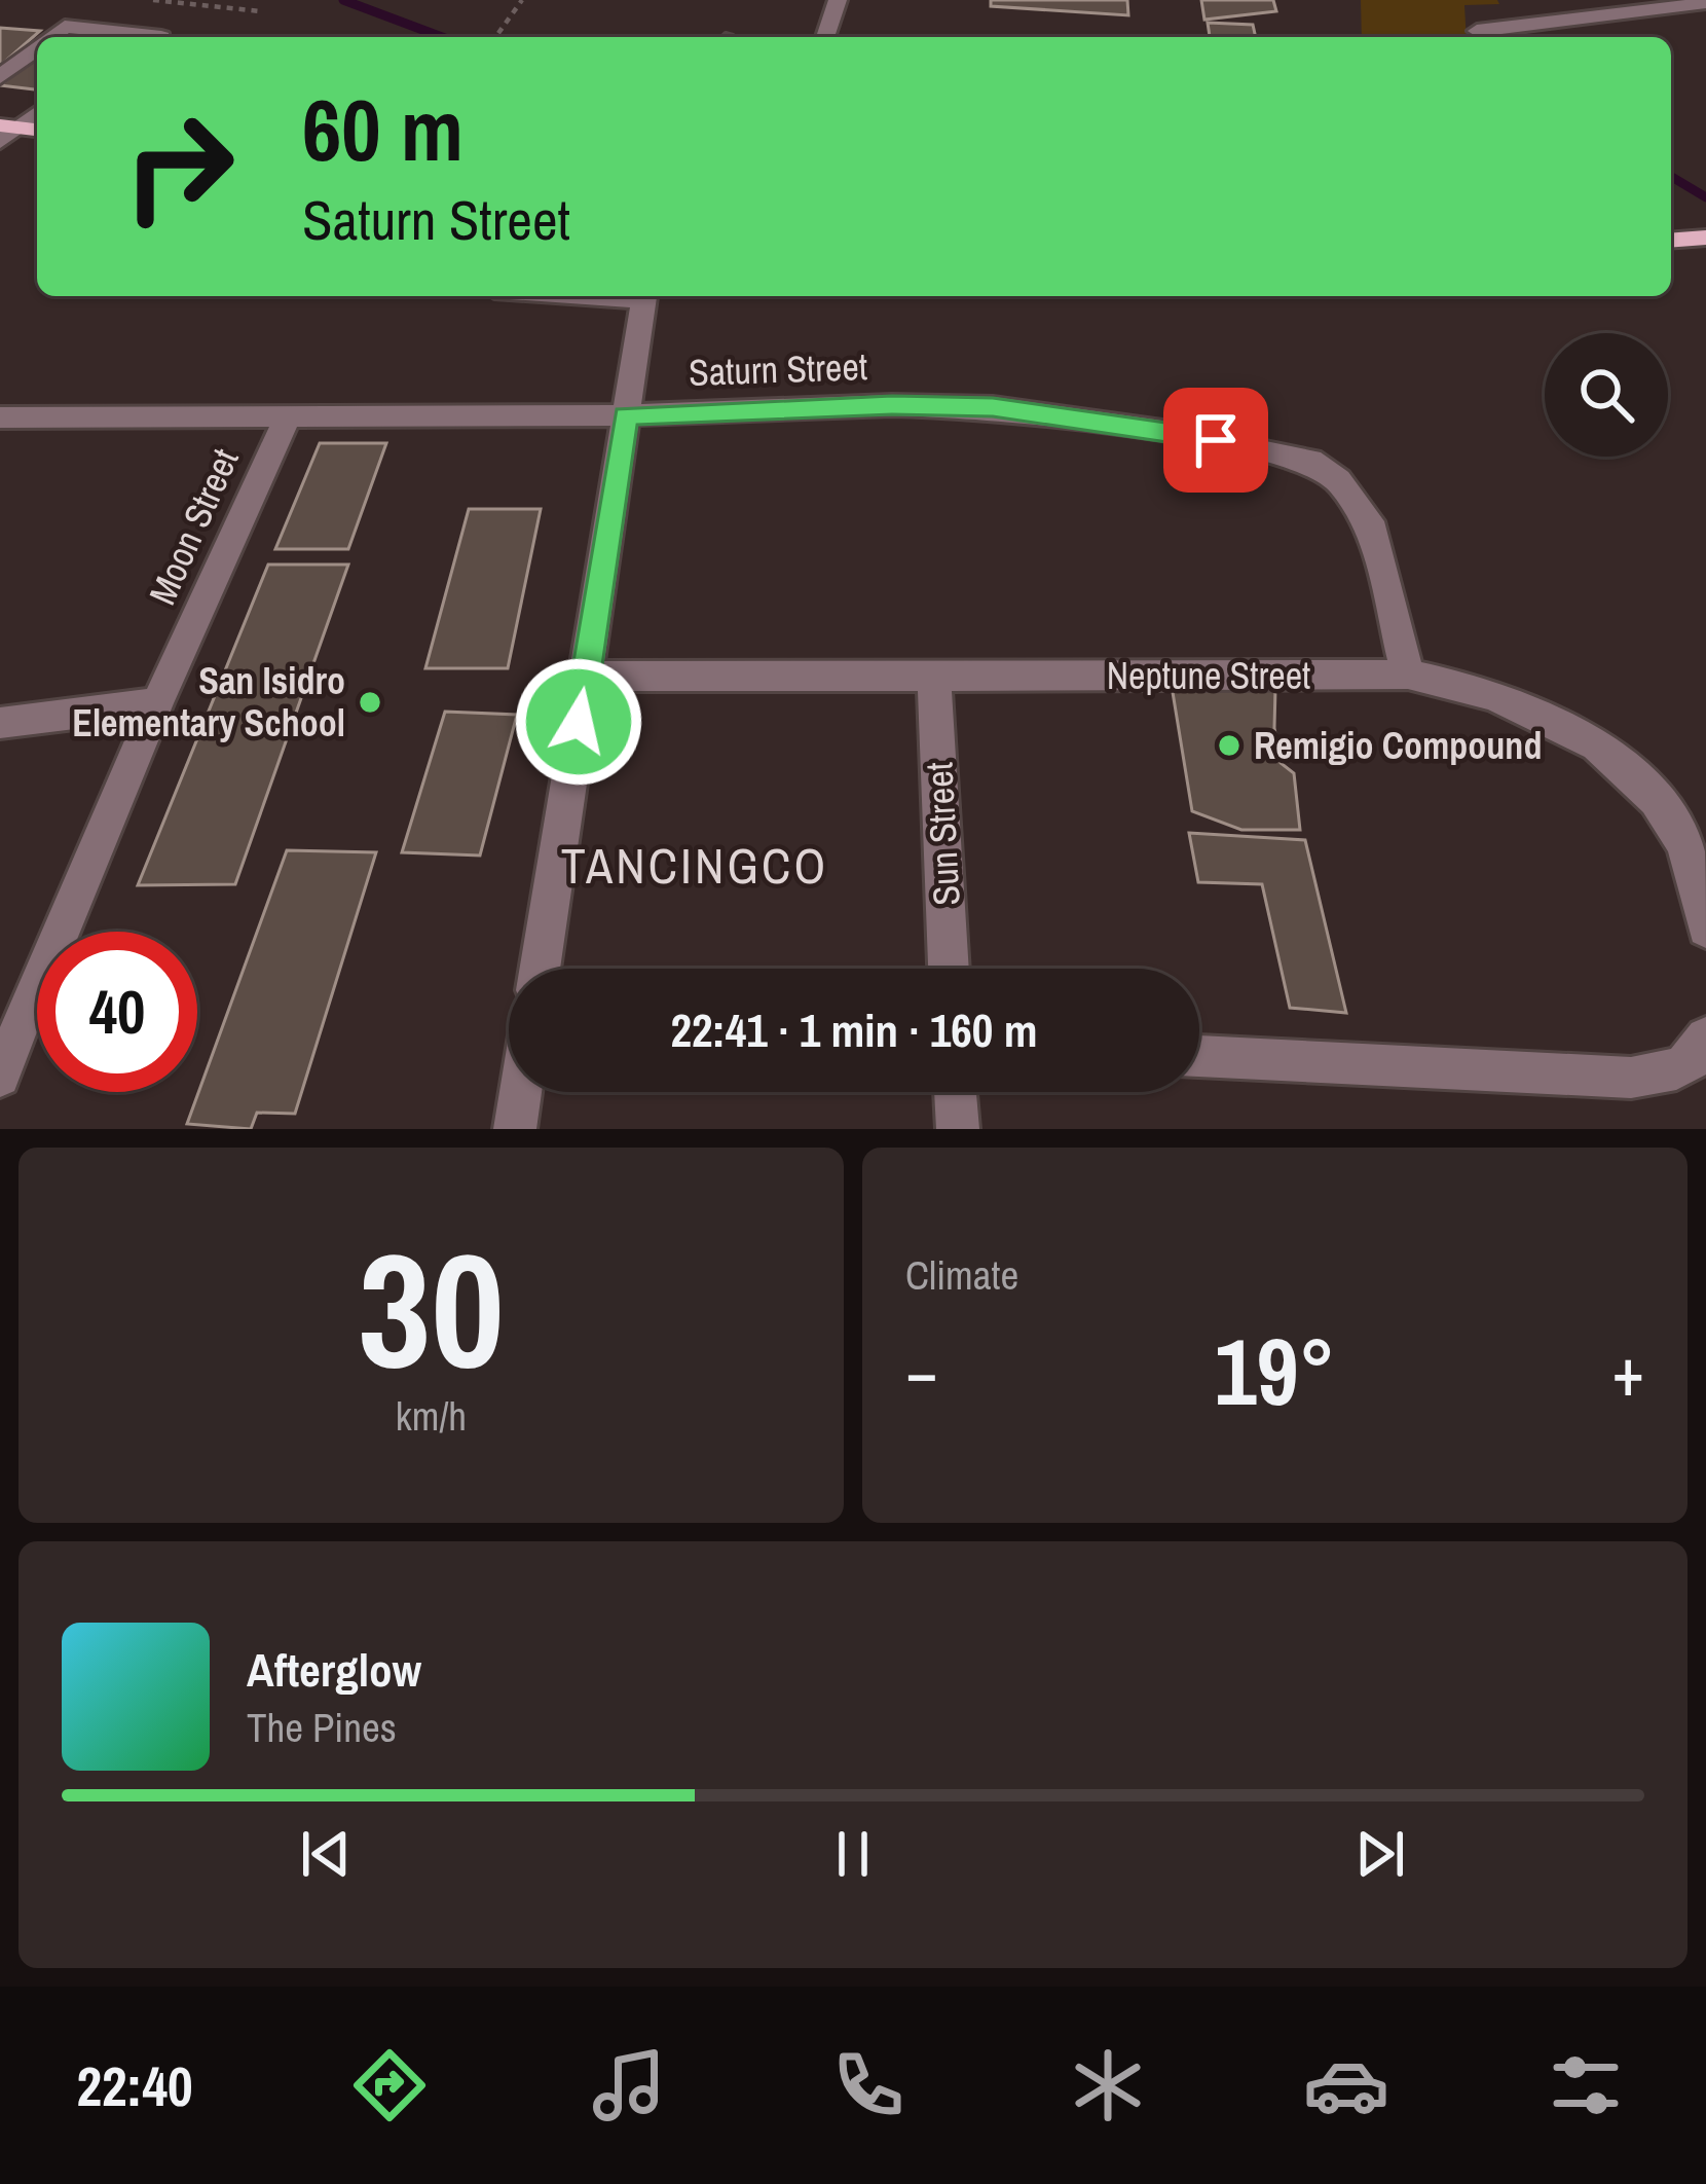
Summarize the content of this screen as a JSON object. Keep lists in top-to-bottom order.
{
  "streets": {
    "street": [
      "Saturn Street",
      "Moon Street",
      "Neptune Street",
      "Sun Street"
    ]
  },
  "crossings": [
    ["Saturn Street", "Moon Street"],
    ["Saturn Street", "Neptune Street"],
    ["Neptune Street", "Sun Street"]
  ],
  "districts": ["TANCINGCO"],
  "places": ["San Isidro Elementary School", "Remigio Compound"],
  "page": {
    "turn": ["60 m", "Saturn Street"],
    "limit": "40",
    "trip": "22:41 · 1 min · 160 m",
    "tile": [
      ["30", "km/h"],
      "Climate"
    ],
    "heat": ["−", "19°", "+"],
    "song": ["Afterglow", "The Pines"],
    "tabs": "22:40"
  }
}
